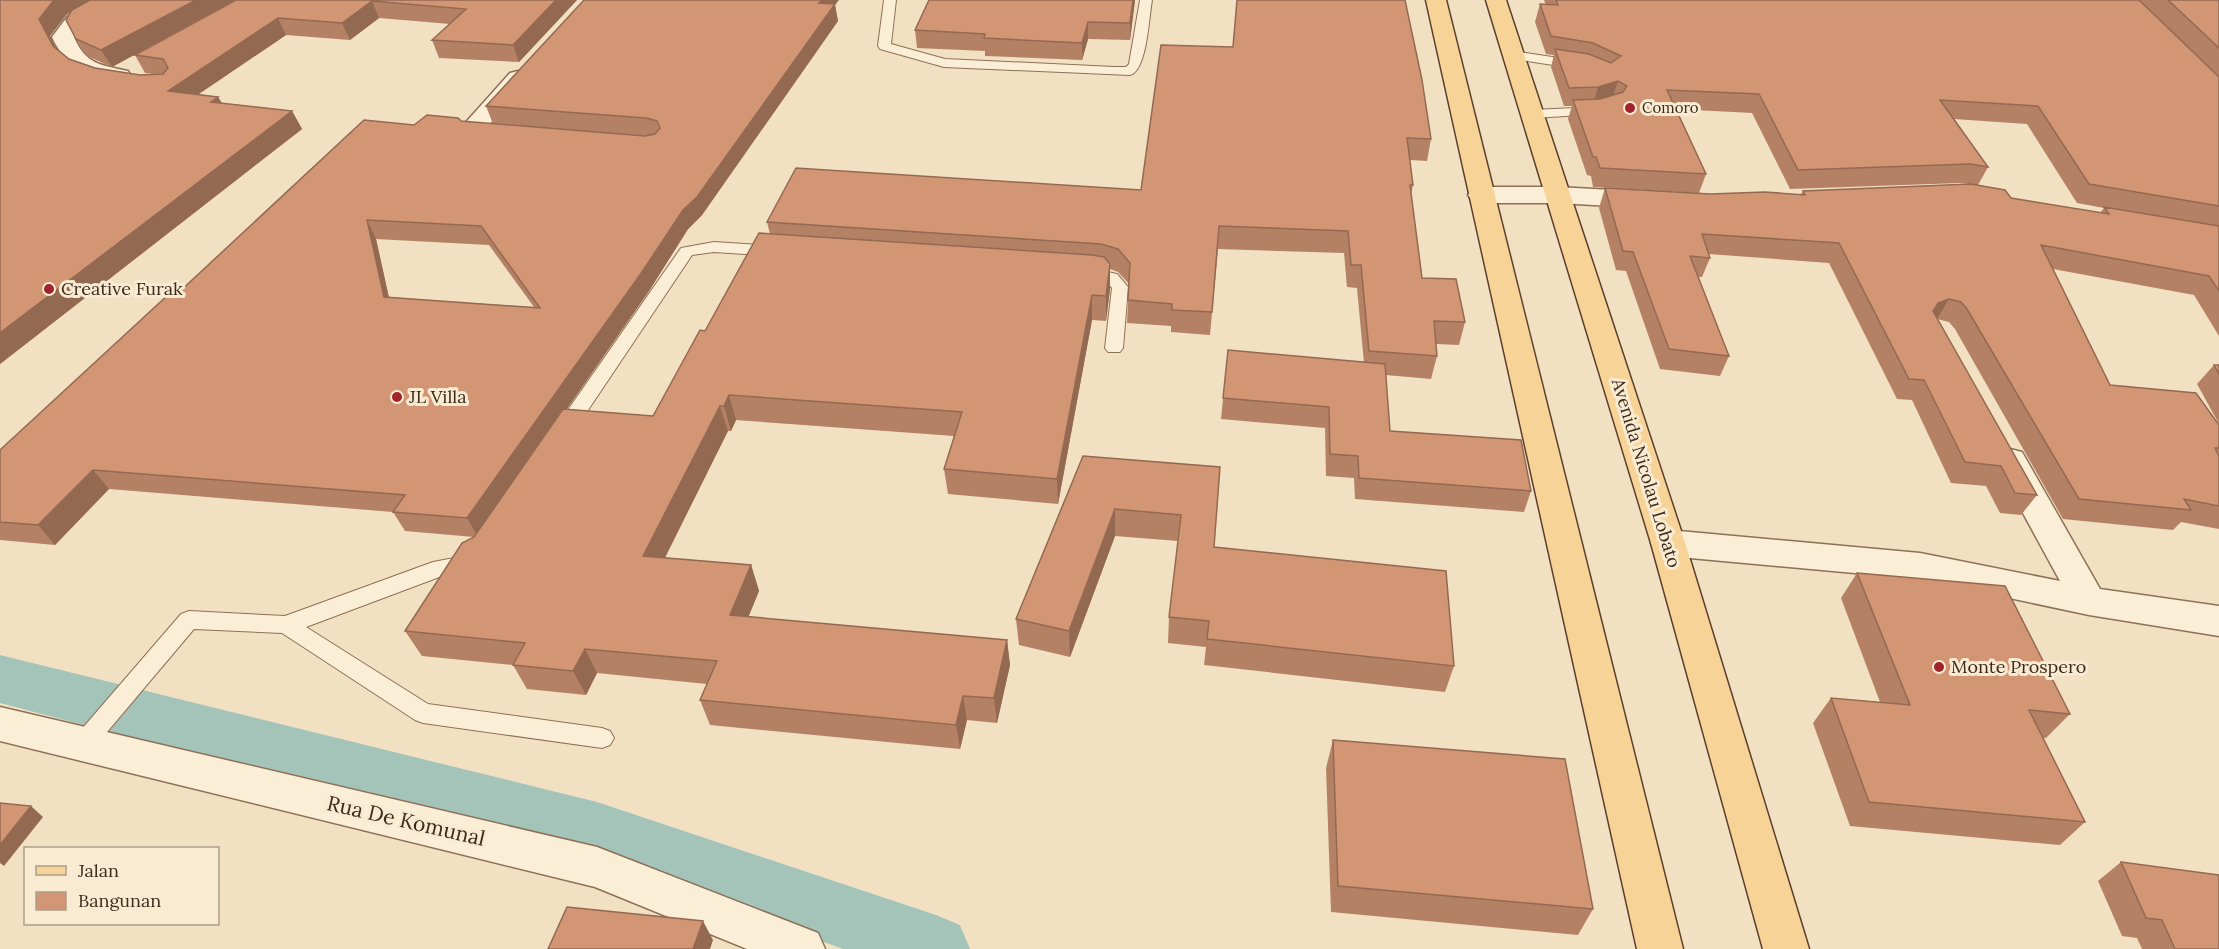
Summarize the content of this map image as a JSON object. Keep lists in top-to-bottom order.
{
  "streets": {
    "main road": ["Avenida Nicolau Lobato"],
    "street": ["Rua De Komunal"]
  },
  "places": [
    "Comoro",
    "Creative Furak",
    "JL Villa",
    "Monte Prospero"
  ],
  "legend": ["Jalan", "Bangunan"]
}
